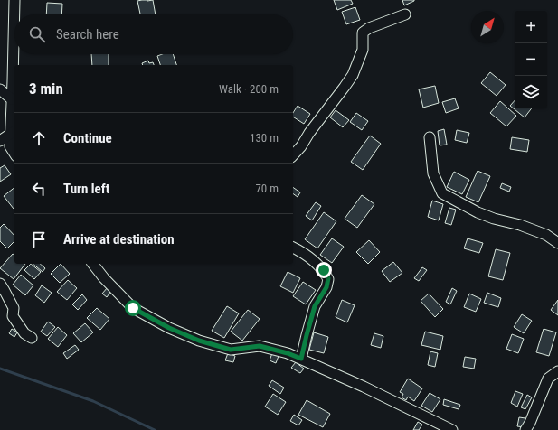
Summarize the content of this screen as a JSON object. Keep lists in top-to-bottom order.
{
  "north": "top right",
  "page": {
    "map_buttons": ["+", "−"],
    "search": "Search here",
    "heading": ["3 min", "Walk · 200 m"],
    "list": [
      ["Continue", "130 m"],
      ["Turn left", "70 m"],
      "Arrive at destination"
    ]
  }
}
